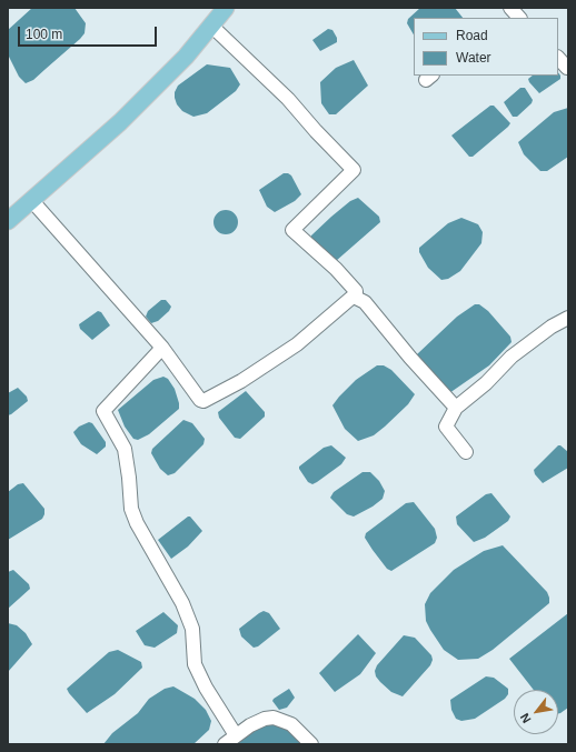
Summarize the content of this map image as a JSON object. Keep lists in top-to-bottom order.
{
  "legend": ["Road", "Water"],
  "scale_bar": "100 m",
  "north": "bottom left"
}
